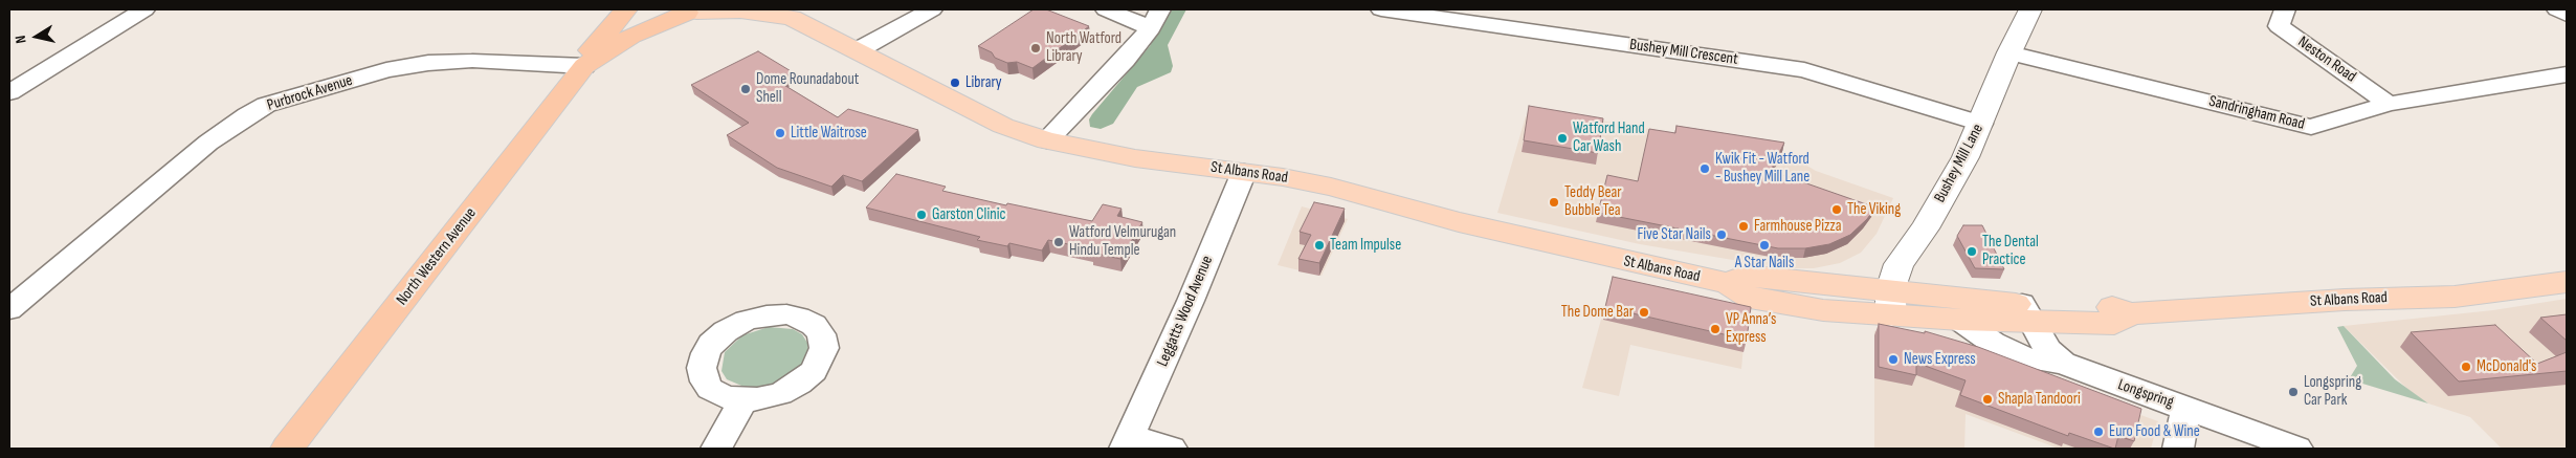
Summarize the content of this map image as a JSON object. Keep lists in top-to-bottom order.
{
  "streets": {
    "highway": ["North Western Avenue"],
    "main road": ["St Albans Road"],
    "street": [
      "Bushey Mill Crescent",
      "Neston Road",
      "Purbrock Avenue",
      "Sandringham Road",
      "Bushey Mill Lane",
      "Leggatts Wood Avenue",
      "Longspring"
    ]
  },
  "crossings": [
    ["Bushey Mill Crescent", "Bushey Mill Lane"],
    ["Neston Road", "Sandringham Road"],
    ["Purbrock Avenue", "North Western Avenue"],
    ["Sandringham Road", "Bushey Mill Lane"],
    ["Bushey Mill Lane", "St Albans Road"],
    ["St Albans Road", "North Western Avenue"],
    ["St Albans Road", "Leggatts Wood Avenue"],
    ["St Albans Road", "Longspring"]
  ],
  "places": [
    "North Watford Library",
    "Library",
    "Dome Rounadabout Shell",
    "Little Waitrose",
    "Watford Hand Car Wash",
    "Kwik Fit - Watford - Bushey Mill Lane",
    "Teddy Bear Bubble Tea",
    "The Viking",
    "Garston Clinic",
    "Farmhouse Pizza",
    "Five Star Nails",
    "Watford Velmurugan Hindu Temple",
    "Team Impulse",
    "A Star Nails",
    "The Dental Practice",
    "The Dome Bar",
    "VP Anna’s Express",
    "News Express",
    "McDonald's",
    "Longspring Car Park",
    "Shapla Tandoori",
    "Euro Food & Wine"
  ],
  "north": "left"
}
